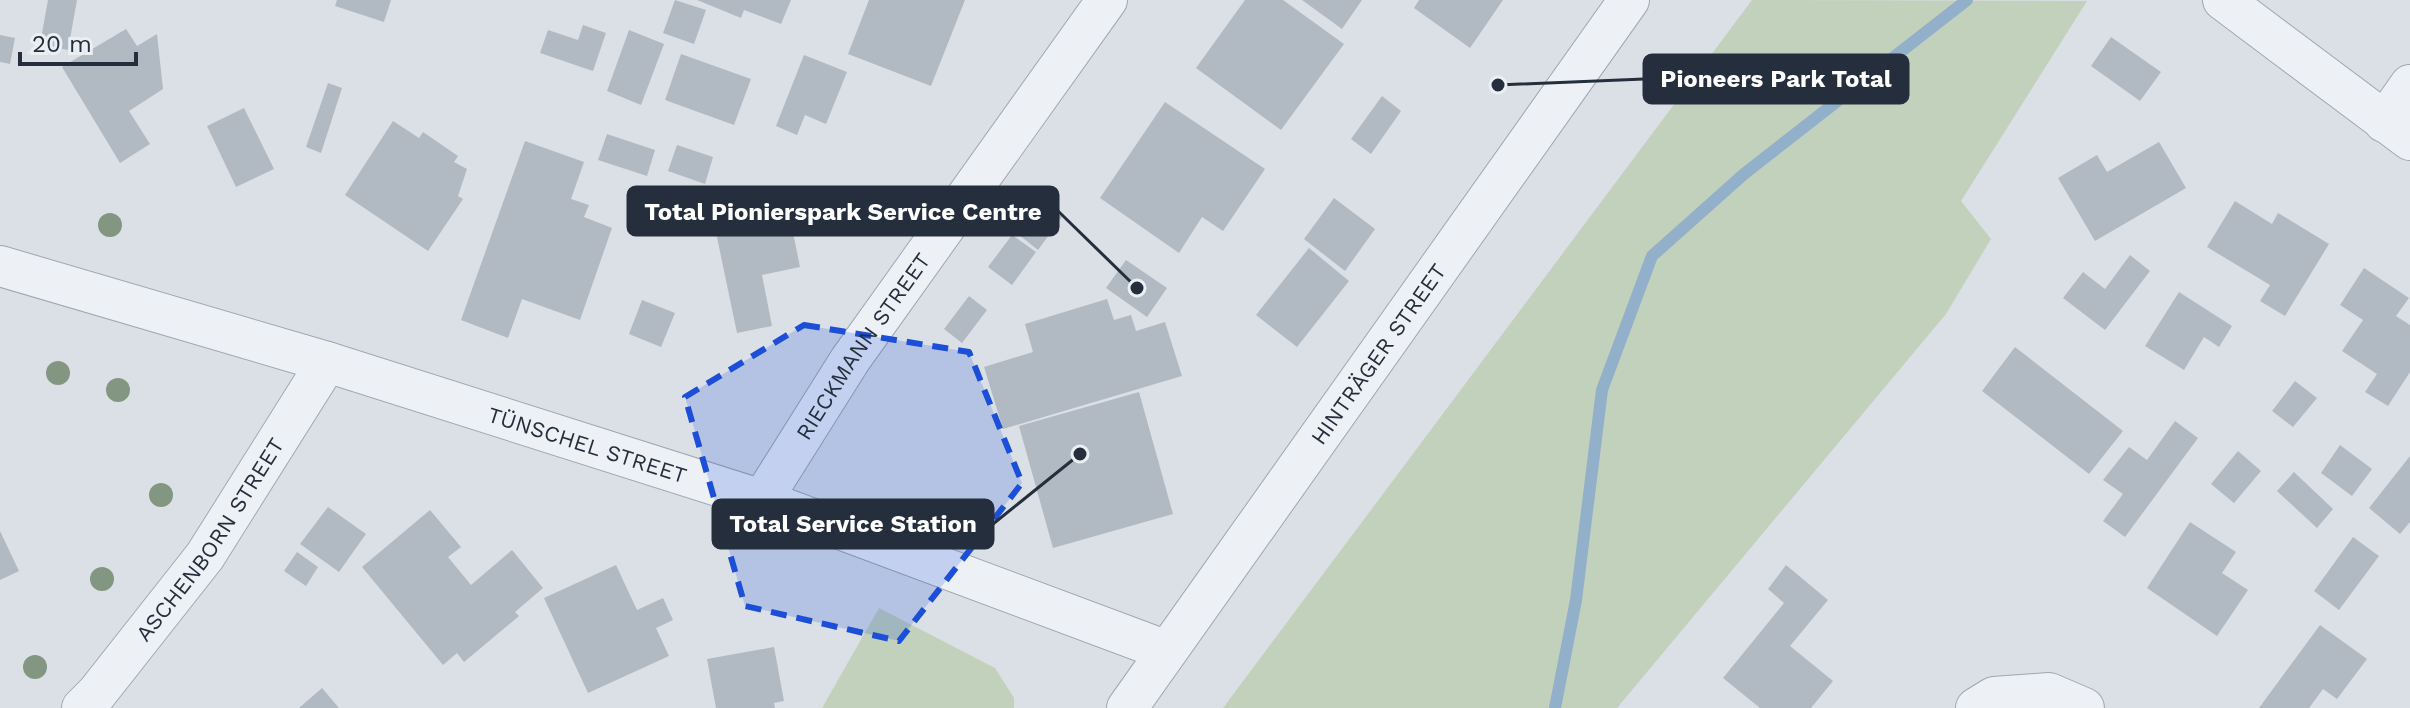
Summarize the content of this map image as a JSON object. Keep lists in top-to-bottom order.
{
  "streets": {
    "street": [
      "RIECKMANN STREET",
      "HINTRÄGER STREET",
      "TÜNSCHEL STREET",
      "ASCHENBORN STREET"
    ]
  },
  "crossings": [
    ["RIECKMANN STREET", "TÜNSCHEL STREET"],
    ["HINTRÄGER STREET", "TÜNSCHEL STREET"],
    ["TÜNSCHEL STREET", "ASCHENBORN STREET"]
  ],
  "places": ["Pioneers Park Total", "Total Pionierspark Service Centre", "Total Service Station"],
  "scale_bar": "20 m"
}
